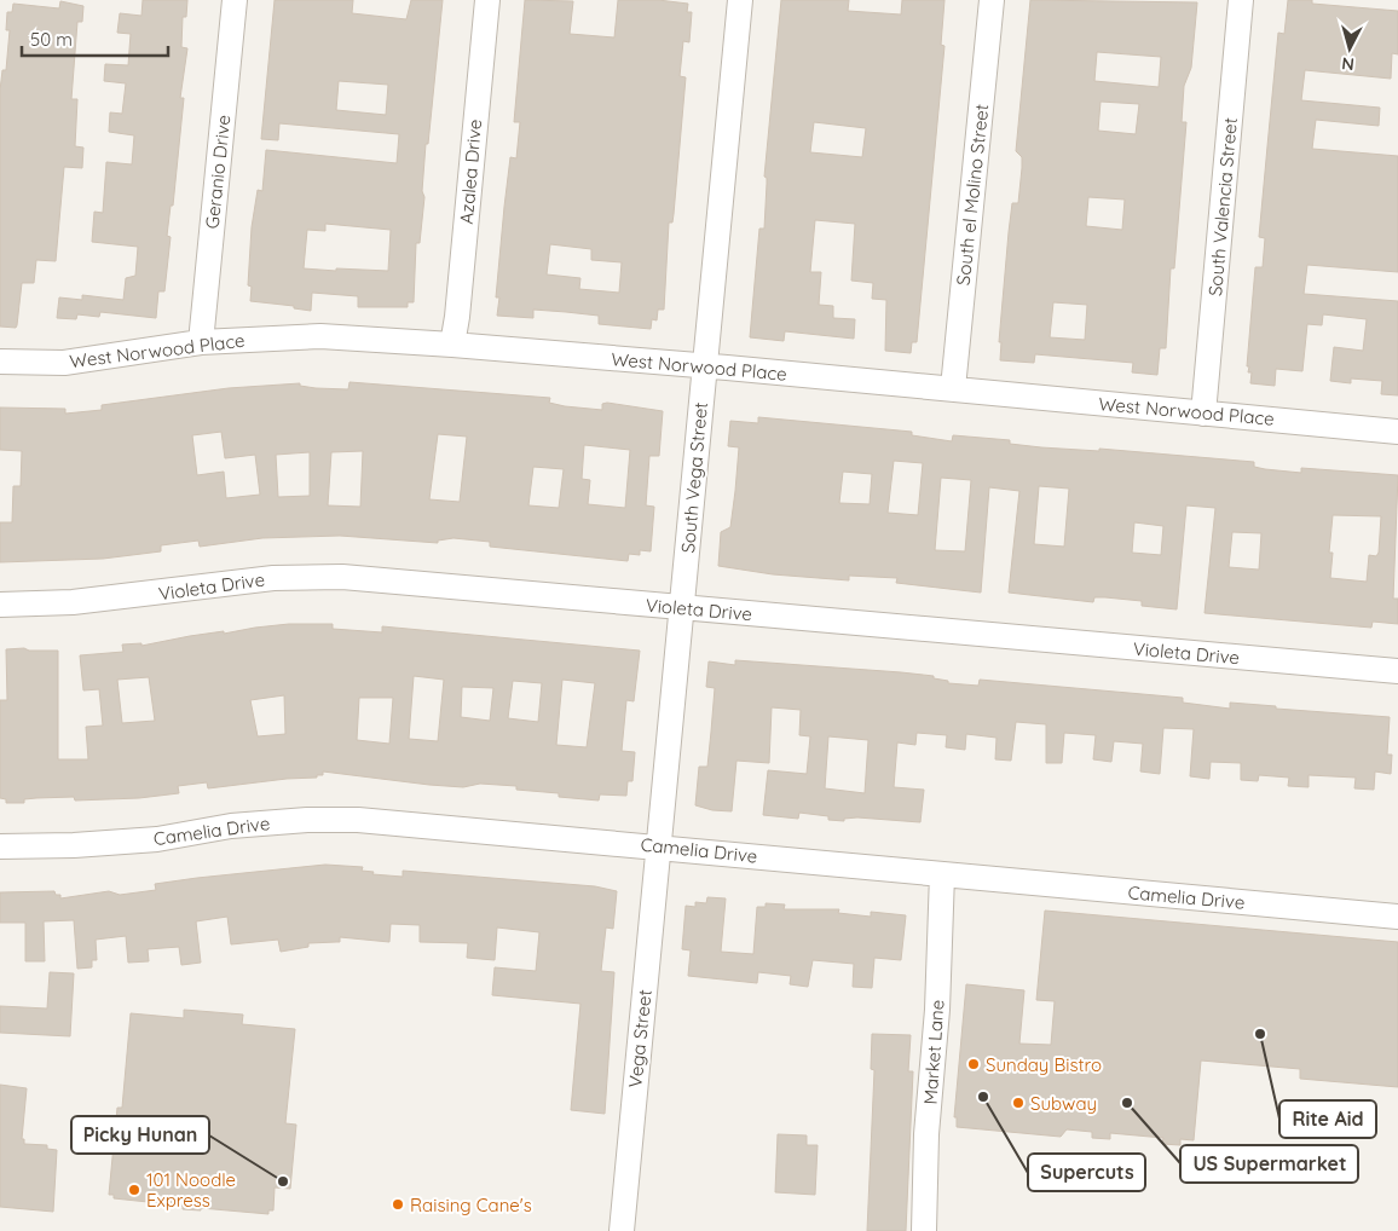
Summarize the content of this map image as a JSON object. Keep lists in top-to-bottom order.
{
  "streets": {
    "street": [
      "Geranio Drive",
      "Azalea Drive",
      "South el Molino Street",
      "South Valencia Street",
      "West Norwood Place",
      "South Vega Street",
      "Violeta Drive",
      "Camelia Drive",
      "Vega Street",
      "Market Lane"
    ]
  },
  "crossings": [
    ["Geranio Drive", "West Norwood Place"],
    ["Azalea Drive", "West Norwood Place"],
    ["South el Molino Street", "West Norwood Place"],
    ["South Valencia Street", "West Norwood Place"],
    ["West Norwood Place", "South Vega Street"],
    ["South Vega Street", "Violeta Drive"],
    ["South Vega Street", "Camelia Drive"],
    ["South Vega Street", "Vega Street"],
    ["Camelia Drive", "Vega Street"],
    ["Camelia Drive", "Market Lane"]
  ],
  "places": [
    "Rite Aid",
    "Sunday Bistro",
    "Supercuts",
    "Subway",
    "US Supermarket",
    "Picky Hunan",
    "101 Noodle Express",
    "Raising Cane's"
  ],
  "scale_bar": "50 m",
  "north": "bottom"
}
